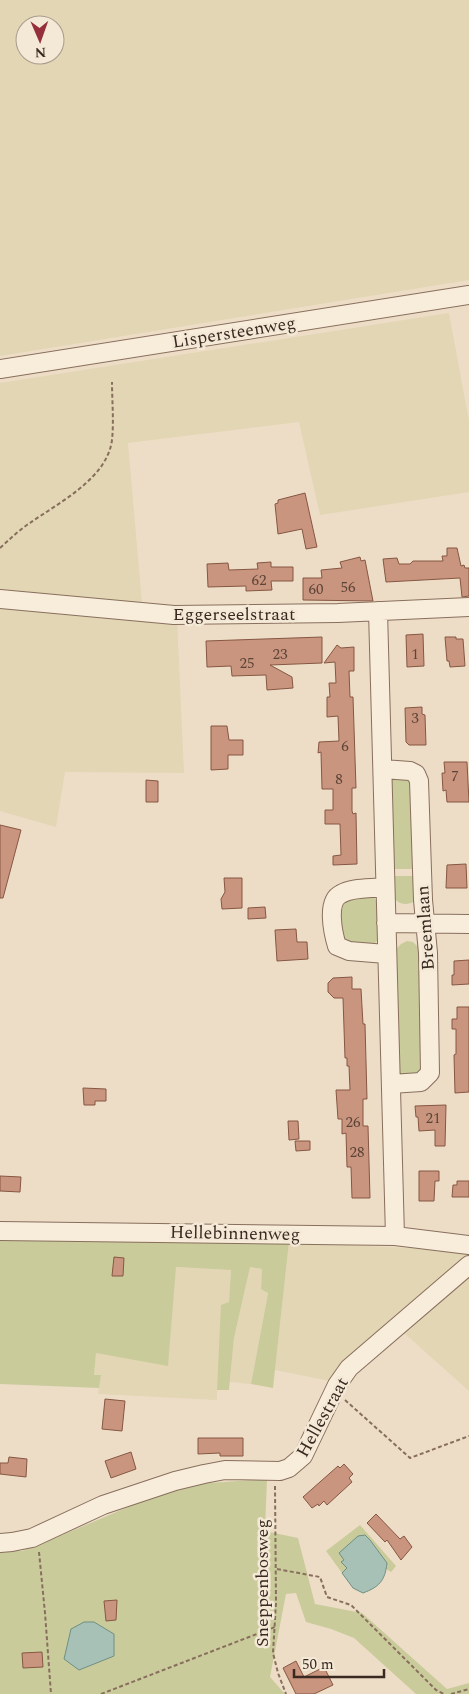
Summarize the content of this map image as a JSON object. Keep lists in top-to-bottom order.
{
  "streets": {
    "street": [
      "Lispersteenweg",
      "Eggerseelstraat",
      "Breemlaan",
      "Hellebinnenweg",
      "Hellestraat"
    ],
    "path": ["Sneppenbosweg"]
  },
  "crossings": [
    ["Hellestraat", "Sneppenbosweg"]
  ],
  "house_numbers": [
    "62",
    "56",
    "60",
    "23",
    "1",
    "25",
    "3",
    "6",
    "7",
    "8",
    "21",
    "26",
    "28"
  ],
  "scale_bar": "50 m",
  "north": "bottom"
}
